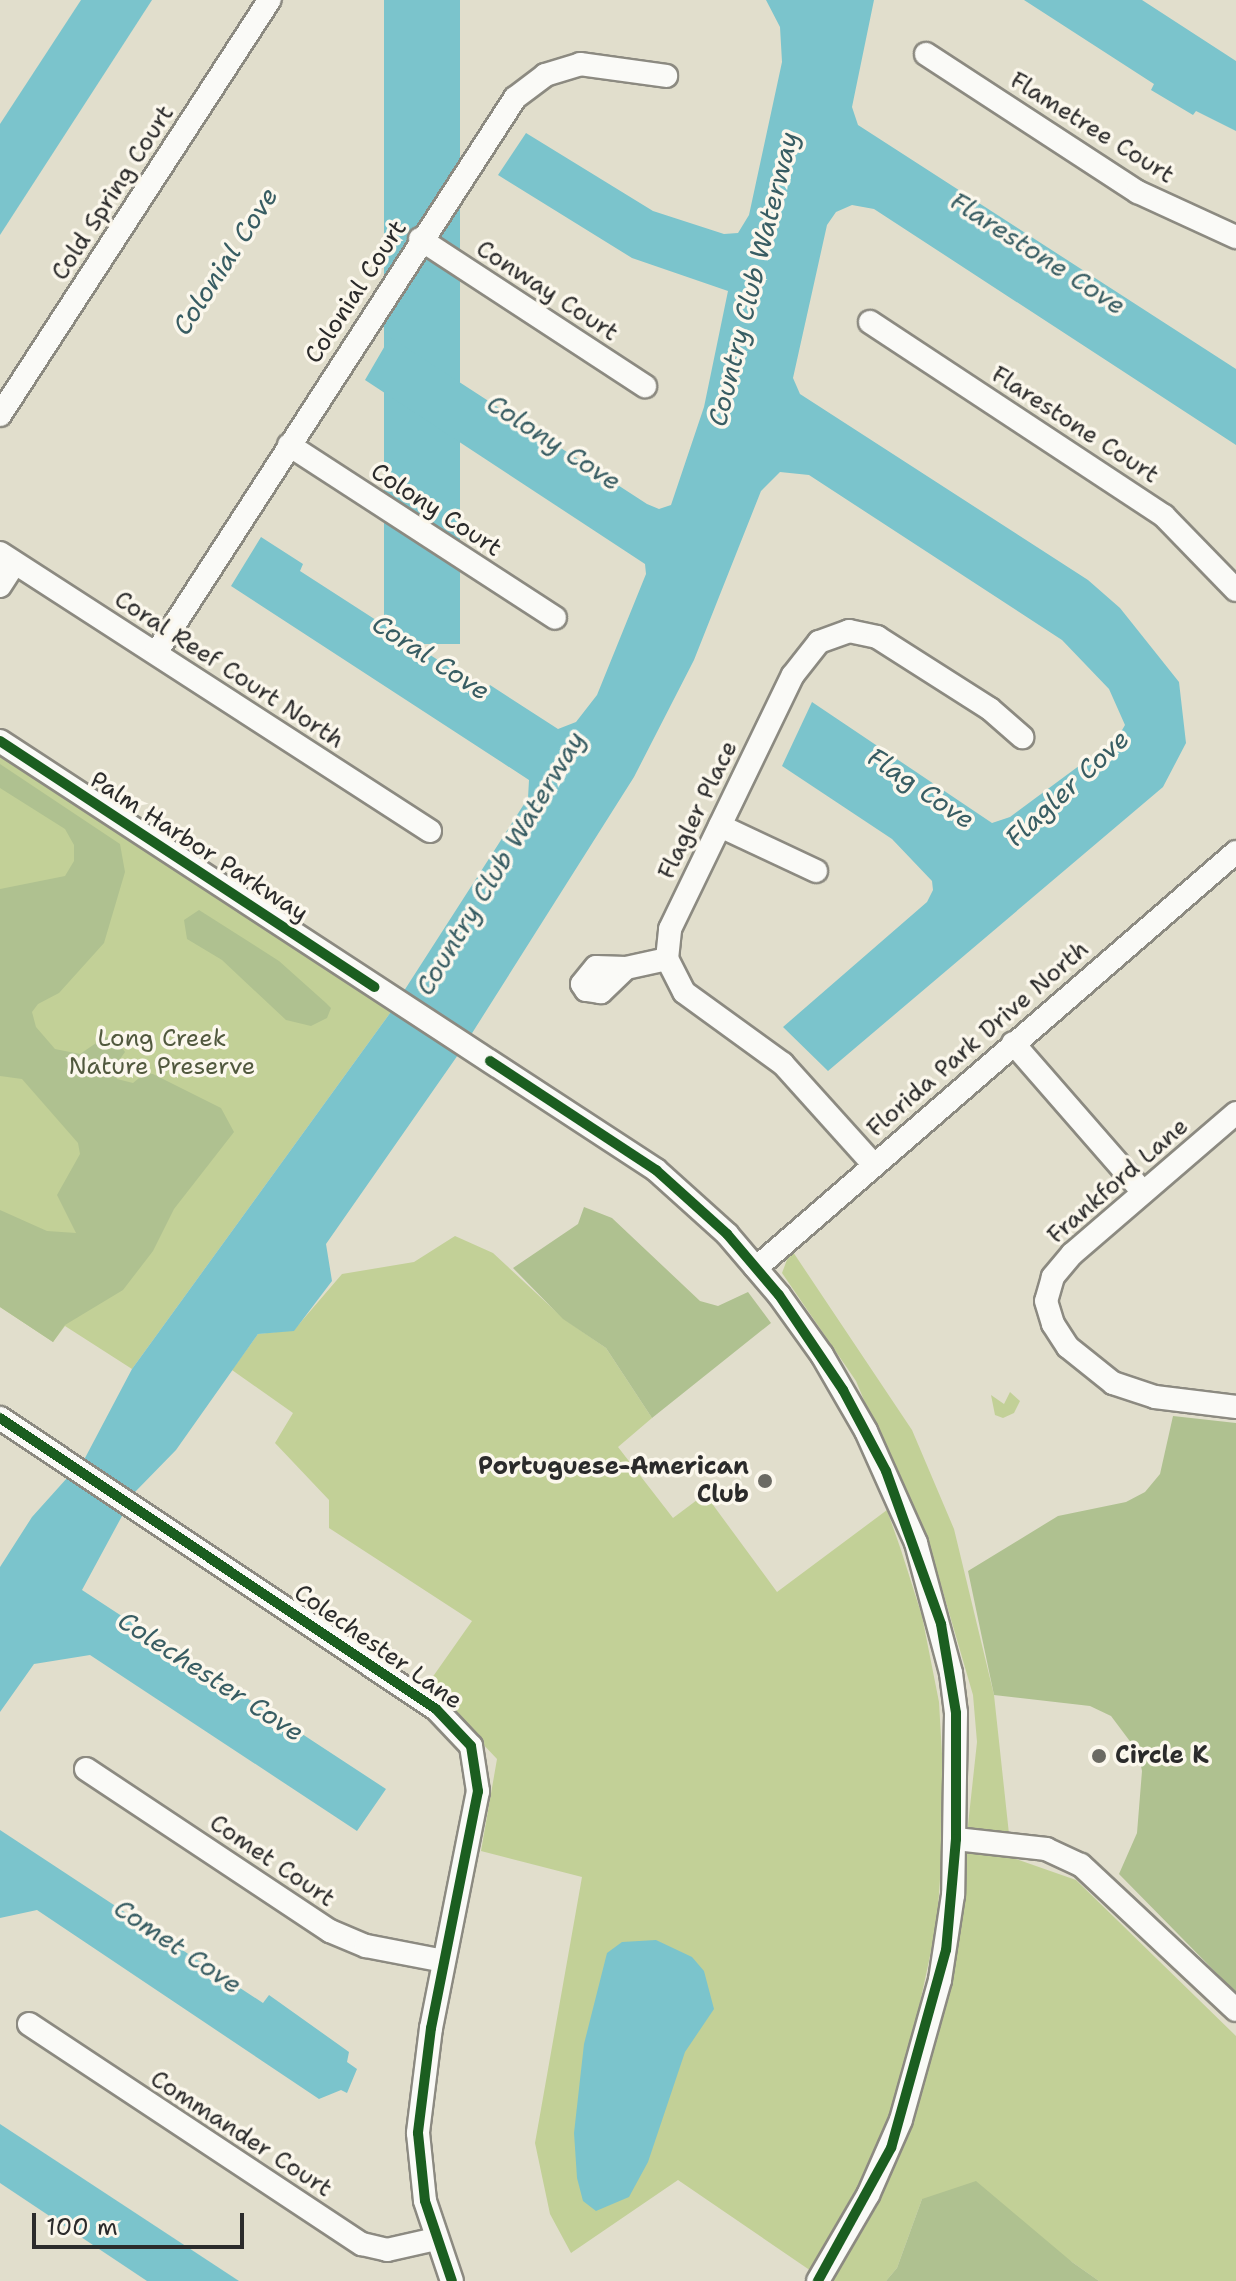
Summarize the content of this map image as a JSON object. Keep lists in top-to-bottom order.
{
  "streets": {
    "street": [
      "Flametree Court",
      "Cold Spring Court",
      "Conway Court",
      "Colonial Court",
      "Flarestone Court",
      "Colony Court",
      "Coral Reef Court North",
      "Flagler Place",
      "Palm Harbor Parkway",
      "Florida Park Drive North",
      "Frankford Lane",
      "Colechester Lane",
      "Comet Court",
      "Commander Court"
    ]
  },
  "crossings": [
    ["Conway Court", "Colonial Court"],
    ["Colonial Court", "Colony Court"],
    ["Colonial Court", "Coral Reef Court North"],
    ["Palm Harbor Parkway", "Florida Park Drive North"],
    ["Colechester Lane", "Comet Court"],
    ["Colechester Lane", "Commander Court"]
  ],
  "water": [
    "Flarestone Cove",
    "Colonial Cove",
    "Country Club Waterway",
    "Colony Cove",
    "Coral Cove",
    "Flag Cove",
    "Flagler Cove",
    "Colechester Cove",
    "Comet Cove"
  ],
  "parks": ["Long Creek Nature Preserve"],
  "places": ["Portuguese-American Club", "Circle K"],
  "scale_bar": "100 m"
}
